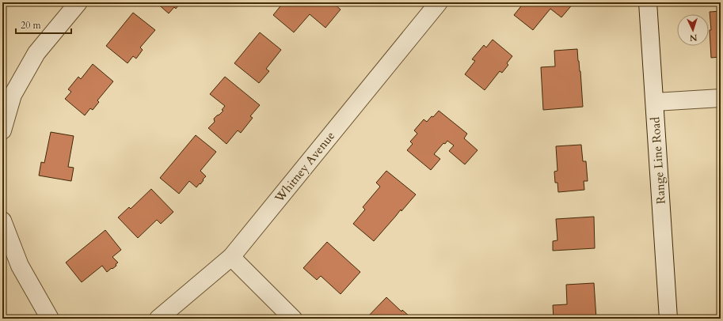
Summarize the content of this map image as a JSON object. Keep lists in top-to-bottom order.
{
  "streets": {
    "street": ["Range Line Road", "Whitney Avenue"]
  },
  "scale_bar": "20 m",
  "north": "bottom"
}
